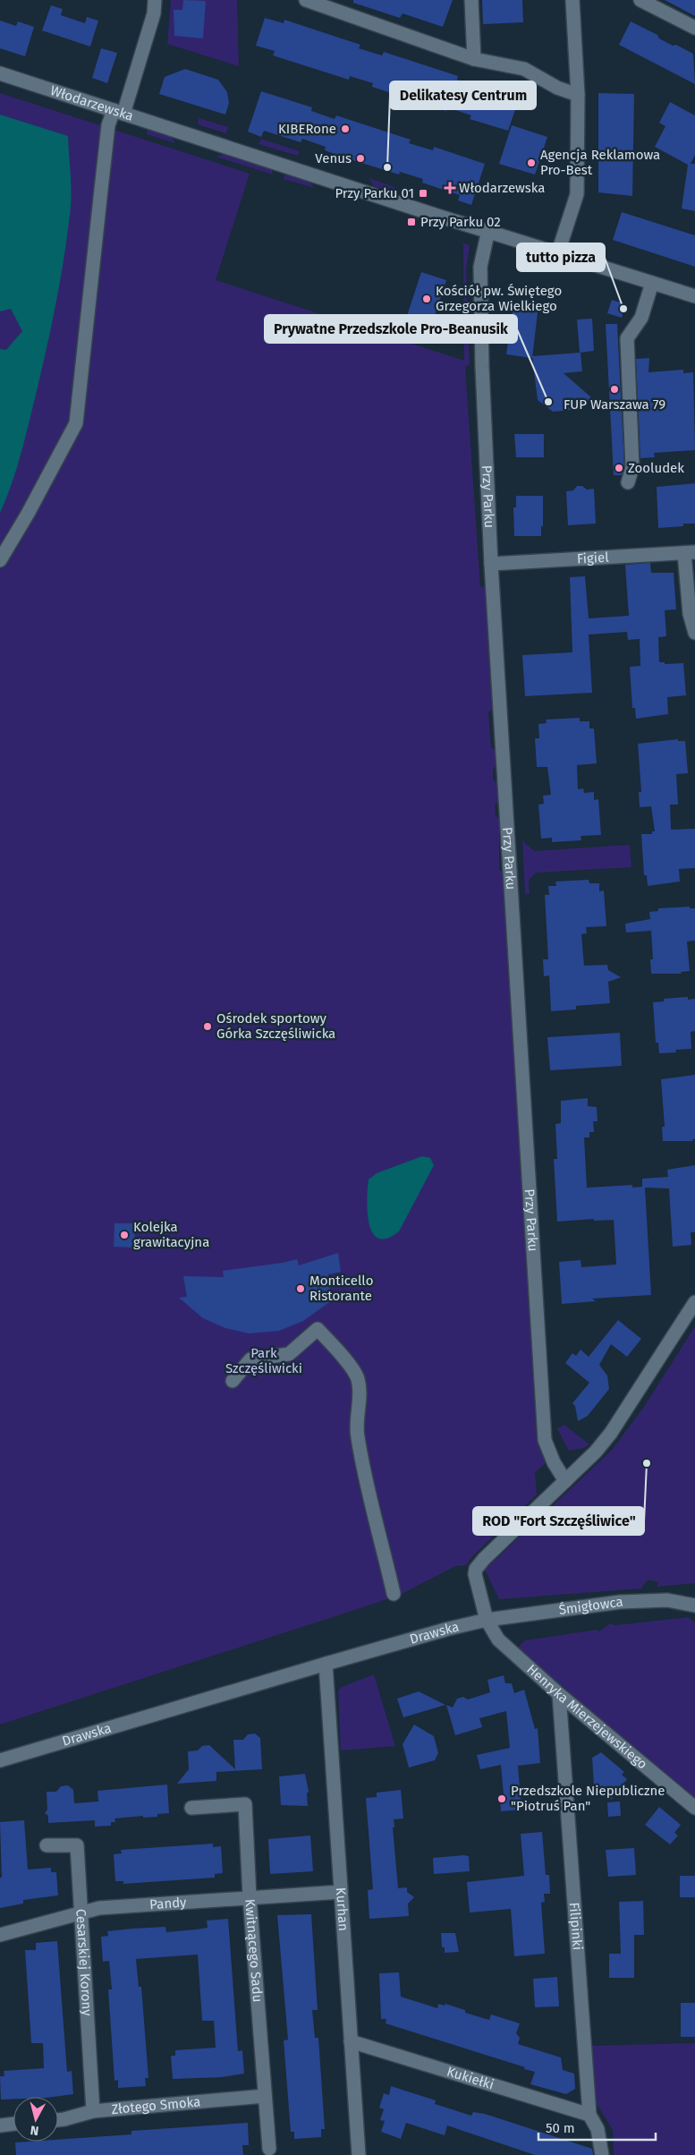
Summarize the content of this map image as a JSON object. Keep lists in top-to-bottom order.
{
  "streets": {
    "street": [
      "Włodarzewska",
      "Przy Parku",
      "Figiel",
      "Śmigłowca",
      "Drawska",
      "Henryka Mierzejewskiego",
      "Pandy",
      "Kurhan",
      "Filipinki",
      "Kwitnącego Sadu",
      "Cesarskiej Korony",
      "Kukiełki",
      "Złotego Smoka"
    ]
  },
  "crossings": [
    ["Włodarzewska", "Przy Parku"],
    ["Przy Parku", "Figiel"],
    ["Śmigłowca", "Drawska"],
    ["Śmigłowca", "Henryka Mierzejewskiego"],
    ["Drawska", "Henryka Mierzejewskiego"],
    ["Drawska", "Kurhan"],
    ["Henryka Mierzejewskiego", "Filipinki"],
    ["Pandy", "Kurhan"],
    ["Pandy", "Kwitnącego Sadu"],
    ["Pandy", "Cesarskiej Korony"],
    ["Kurhan", "Kukiełki"],
    ["Filipinki", "Kukiełki"],
    ["Kwitnącego Sadu", "Złotego Smoka"],
    ["Cesarskiej Korony", "Złotego Smoka"]
  ],
  "parks": ["Park Szczęśliwicki"],
  "places": {
    "other": [
      "KIBERone",
      "Venus",
      "Agencja Reklamowa Pro-Best",
      "Delikatesy Centrum",
      "Kościół pw. Świętego Grzegorza Wielkiego",
      "tutto pizza",
      "FUP Warszawa 79",
      "Prywatne Przedszkole Pro-Beanusik",
      "Zooludek",
      "Ośrodek sportowy Górka Szczęśliwicka",
      "Kolejka grawitacyjna",
      "Monticello Ristorante",
      "ROD \"Fort Szczęśliwice\"",
      "Przedszkole Niepubliczne \"Piotruś Pan\""
    ],
    "health": ["Włodarzewska"],
    "transit": ["Przy Parku 01", "Przy Parku 02"]
  },
  "scale_bar": "50 m",
  "north": "bottom"
}
